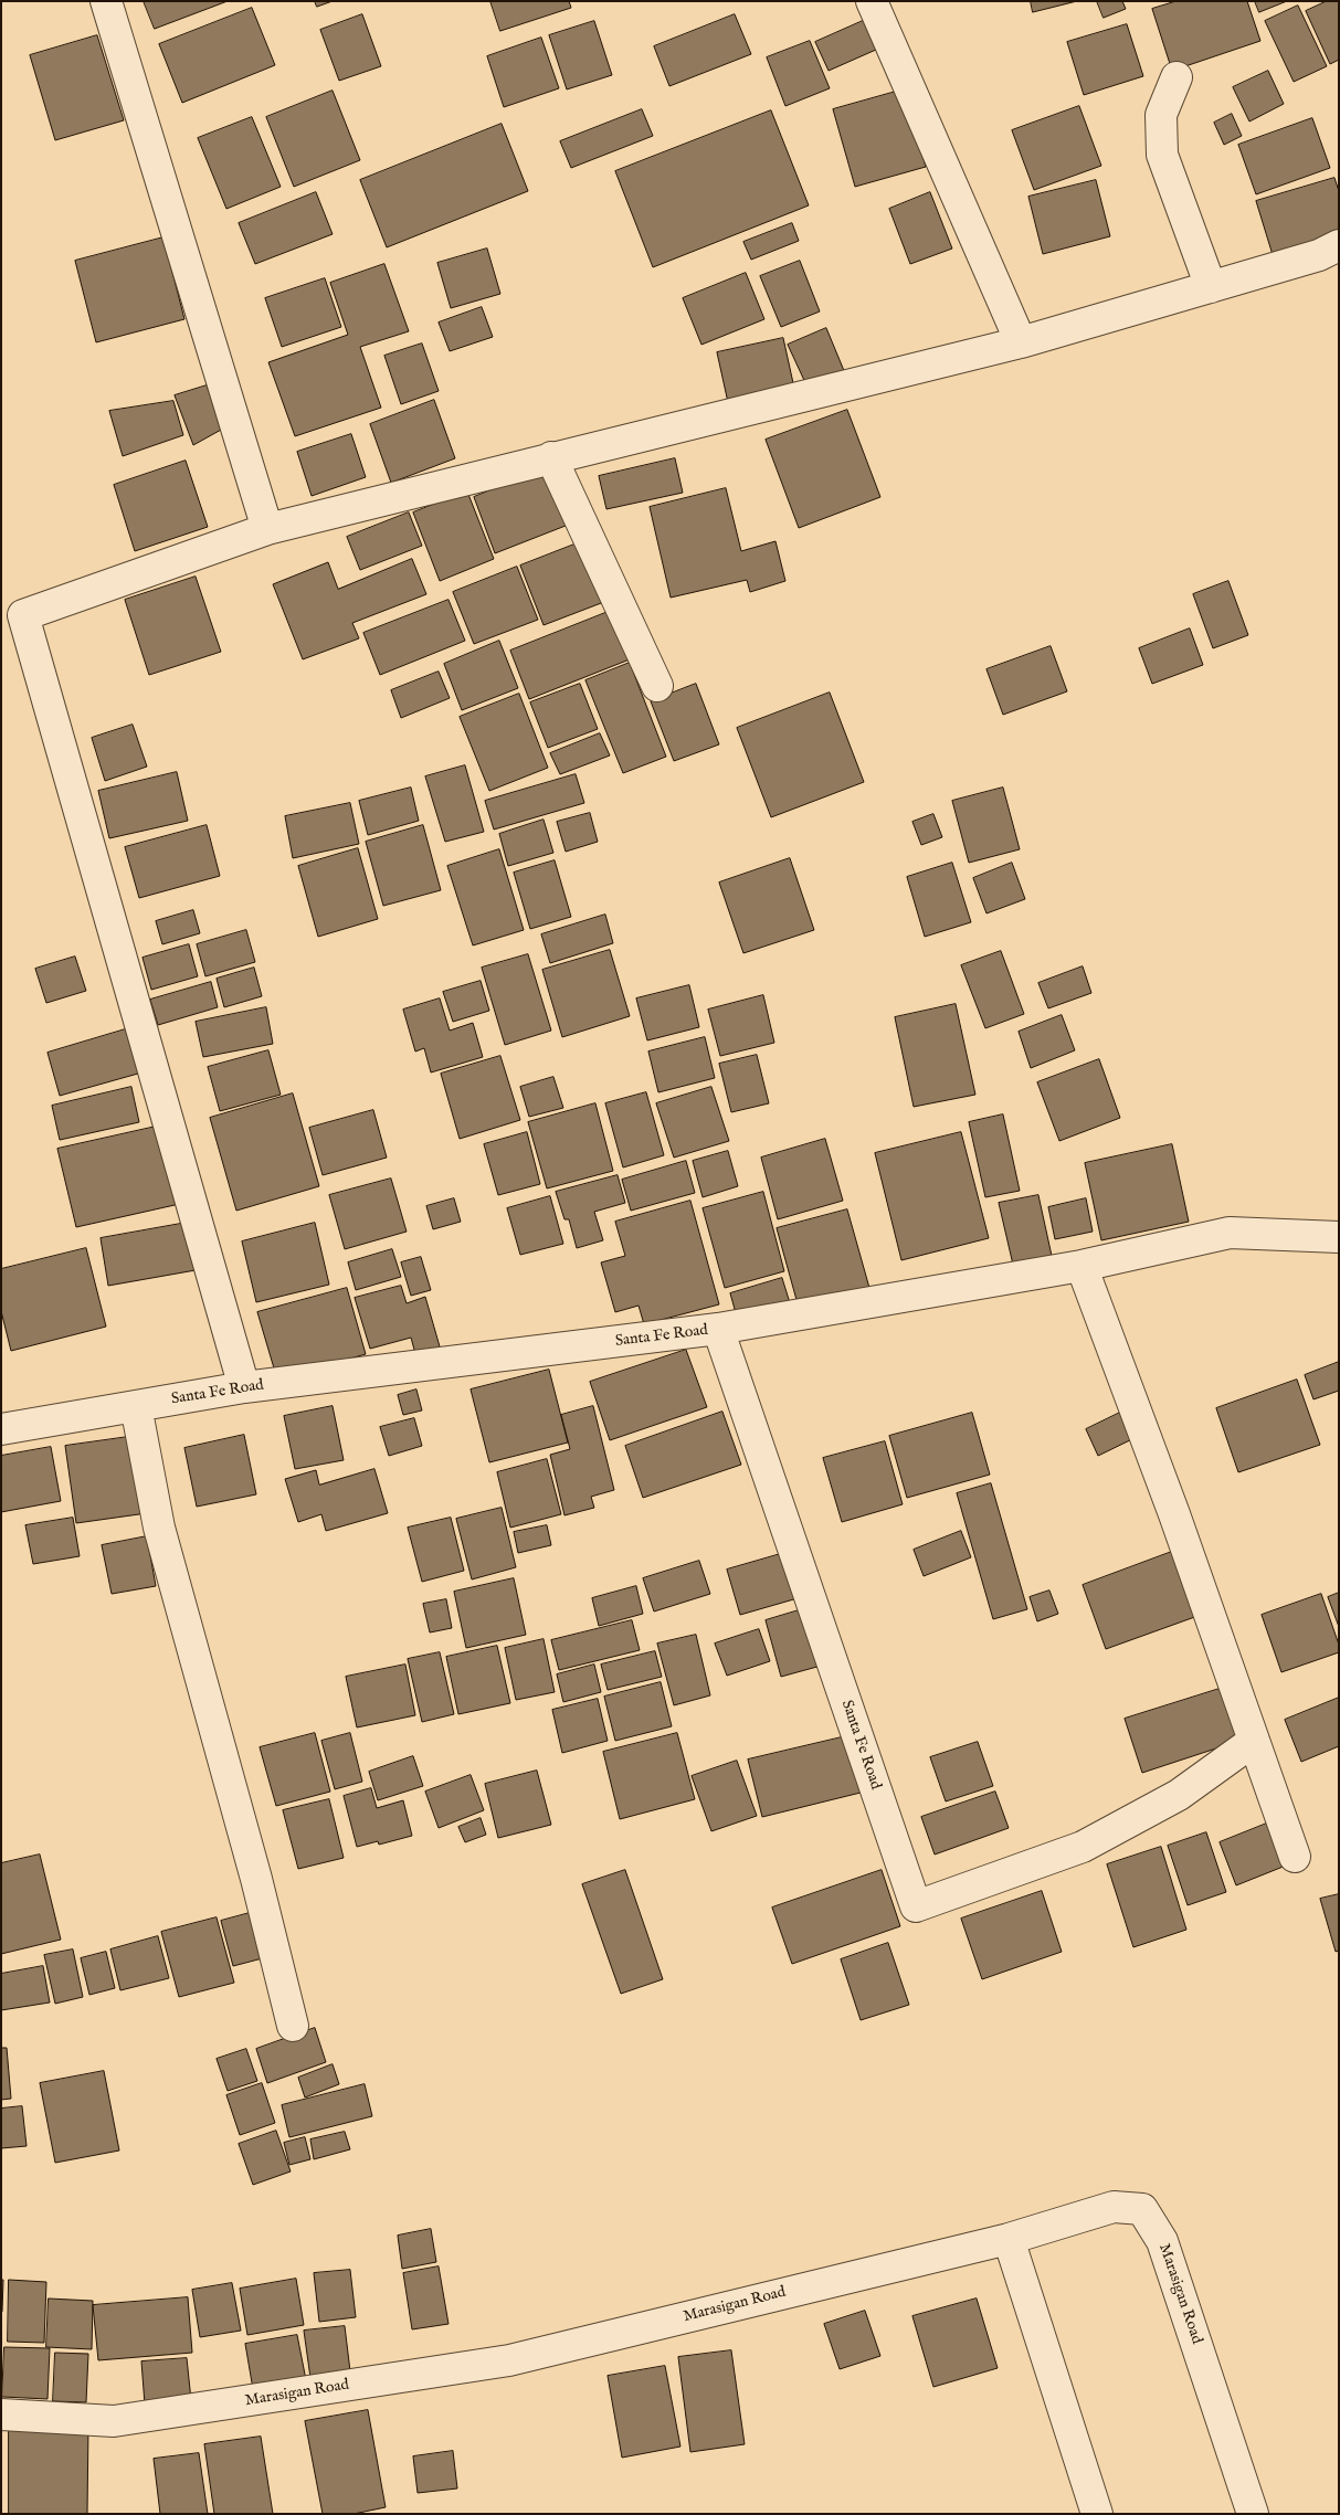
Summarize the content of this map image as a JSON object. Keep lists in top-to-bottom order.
{
  "streets": {
    "street": ["Santa Fe Road", "Marasigan Road"]
  }
}
